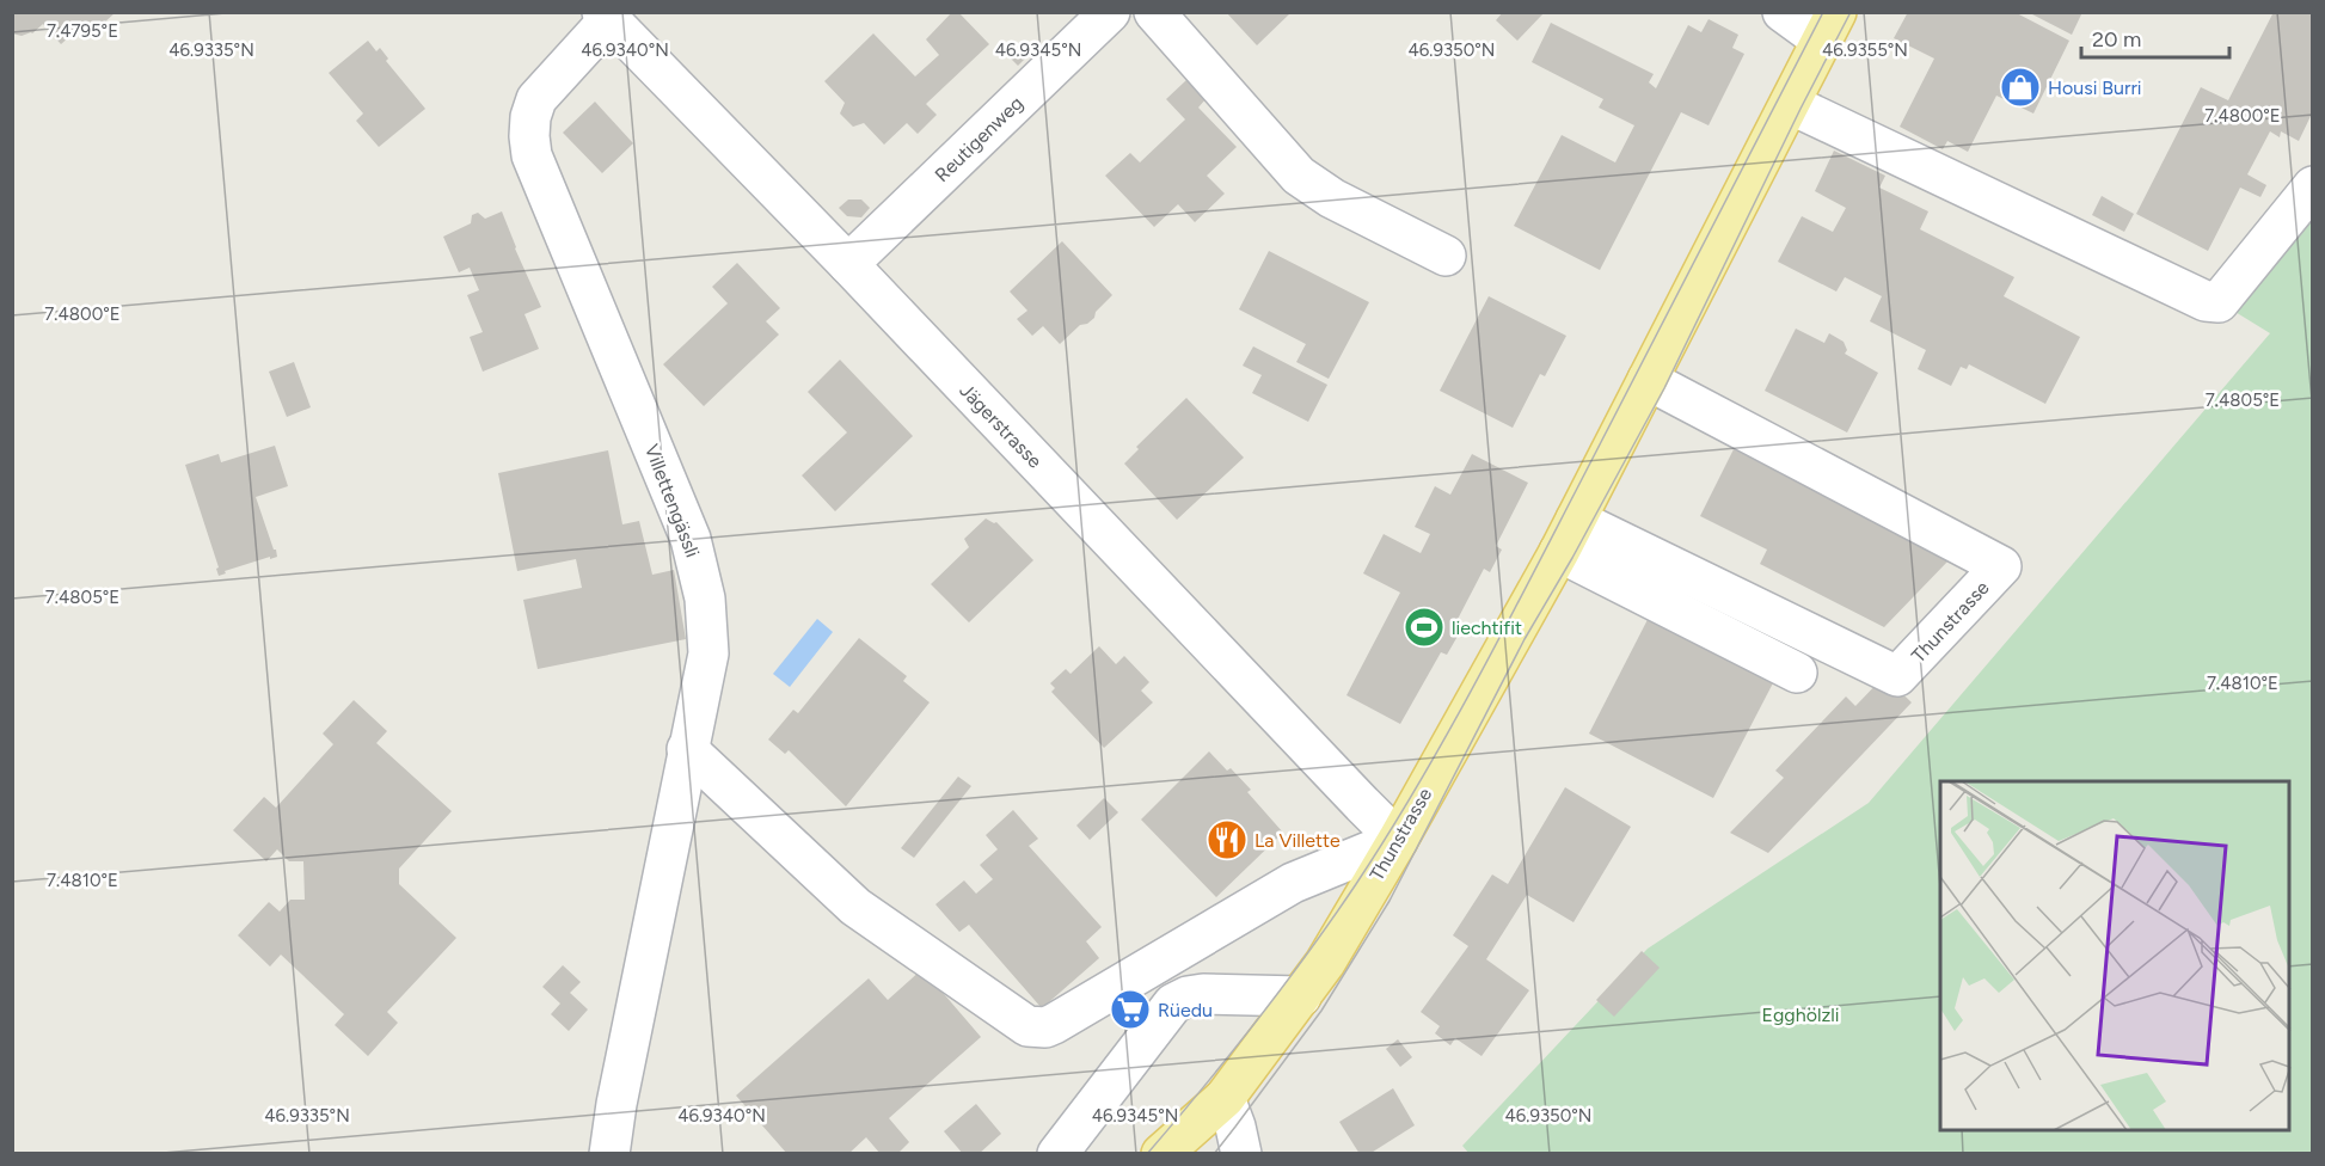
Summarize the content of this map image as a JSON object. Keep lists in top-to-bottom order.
{
  "streets": {
    "main road": ["Thunstrasse"],
    "street": ["Reutigenweg", "Jägerstrasse", "Villettengässli"]
  },
  "crossings": [
    ["Reutigenweg", "Jägerstrasse"],
    ["Jägerstrasse", "Villettengässli"],
    ["Jägerstrasse", "Thunstrasse"]
  ],
  "parks": ["Egghölzli"],
  "places": {
    "shop": ["Housi Burri"],
    "sports": ["liechtifit"],
    "restaurant": ["La Villette"],
    "supermarket": ["Rüedu"]
  },
  "scale_bar": "20 m",
  "coordinates": [
    "7.4795°E",
    "46.9335°N",
    "46.9340°N",
    "46.9345°N",
    "46.9350°N",
    "46.9355°N",
    "7.4800°E",
    "7.4805°E",
    "7.4810°E"
  ]
}
